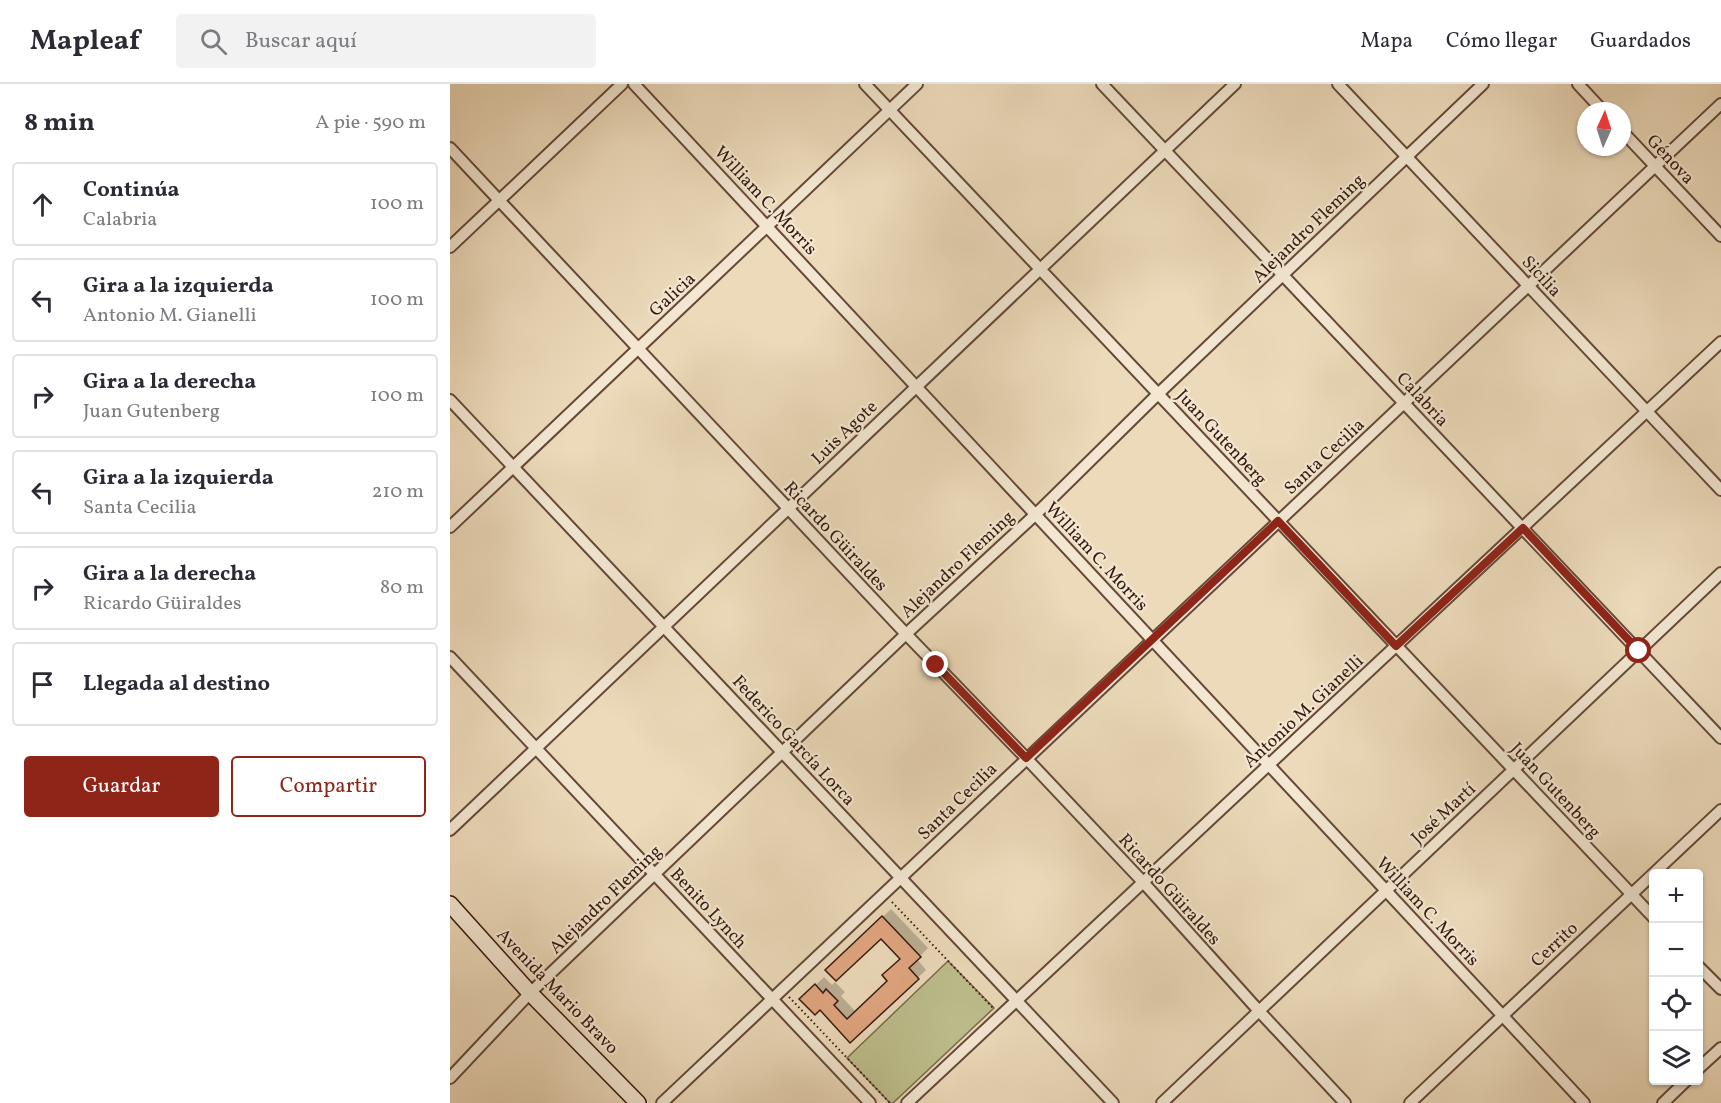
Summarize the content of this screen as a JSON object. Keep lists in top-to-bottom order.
{
  "streets": {
    "main road": ["Avenida Mario Bravo"],
    "street": [
      "Génova",
      "William C. Morris",
      "Alejandro Fleming",
      "Sicilia",
      "Galicia",
      "Calabria",
      "Luis Agote",
      "Juan Gutenberg",
      "Santa Cecilia",
      "Ricardo Güiraldes",
      "Antonio M. Gianelli",
      "Federico García Lorca",
      "José Martí",
      "Benito Lynch",
      "Cerrito"
    ]
  },
  "crossings": [
    ["Génova", "Santa Cecilia"],
    ["William C. Morris", "Alejandro Fleming"],
    ["William C. Morris", "Galicia"],
    ["William C. Morris", "Luis Agote"],
    ["William C. Morris", "Santa Cecilia"],
    ["William C. Morris", "Antonio M. Gianelli"],
    ["William C. Morris", "José Martí"],
    ["William C. Morris", "Cerrito"],
    ["Alejandro Fleming", "Sicilia"],
    ["Alejandro Fleming", "Calabria"],
    ["Alejandro Fleming", "Juan Gutenberg"],
    ["Alejandro Fleming", "Ricardo Güiraldes"],
    ["Alejandro Fleming", "Federico García Lorca"],
    ["Alejandro Fleming", "Benito Lynch"],
    ["Alejandro Fleming", "Avenida Mario Bravo"],
    ["Sicilia", "Santa Cecilia"],
    ["Sicilia", "Antonio M. Gianelli"],
    ["Galicia", "Juan Gutenberg"],
    ["Galicia", "Ricardo Güiraldes"],
    ["Galicia", "Federico García Lorca"],
    ["Calabria", "Luis Agote"],
    ["Calabria", "Santa Cecilia"],
    ["Calabria", "Antonio M. Gianelli"],
    ["Calabria", "José Martí"],
    ["Luis Agote", "Juan Gutenberg"],
    ["Luis Agote", "Ricardo Güiraldes"],
    ["Luis Agote", "Federico García Lorca"],
    ["Luis Agote", "Benito Lynch"],
    ["Juan Gutenberg", "Santa Cecilia"],
    ["Juan Gutenberg", "Antonio M. Gianelli"],
    ["Juan Gutenberg", "José Martí"],
    ["Juan Gutenberg", "Cerrito"],
    ["Santa Cecilia", "Ricardo Güiraldes"],
    ["Santa Cecilia", "Federico García Lorca"],
    ["Santa Cecilia", "Benito Lynch"],
    ["Ricardo Güiraldes", "Antonio M. Gianelli"],
    ["Ricardo Güiraldes", "José Martí"],
    ["Antonio M. Gianelli", "Federico García Lorca"]
  ],
  "north": "top",
  "page": {
    "header": "Mapleaf",
    "search": "Buscar aquí",
    "nav": ["Mapa", "Cómo llegar", "Guardados"],
    "heading": ["8 min", "A pie · 590 m"],
    "list": [
      ["Continúa", "Calabria", "100 m"],
      ["Gira a la izquierda", "Antonio M. Gianelli", "100 m"],
      ["Gira a la derecha", "Juan Gutenberg", "100 m"],
      ["Gira a la izquierda", "Santa Cecilia", "210 m"],
      ["Gira a la derecha", "Ricardo Güiraldes", "80 m"],
      "Llegada al destino"
    ],
    "buttons": ["Guardar", "Compartir"],
    "map_buttons": ["+", "−"]
  }
}
